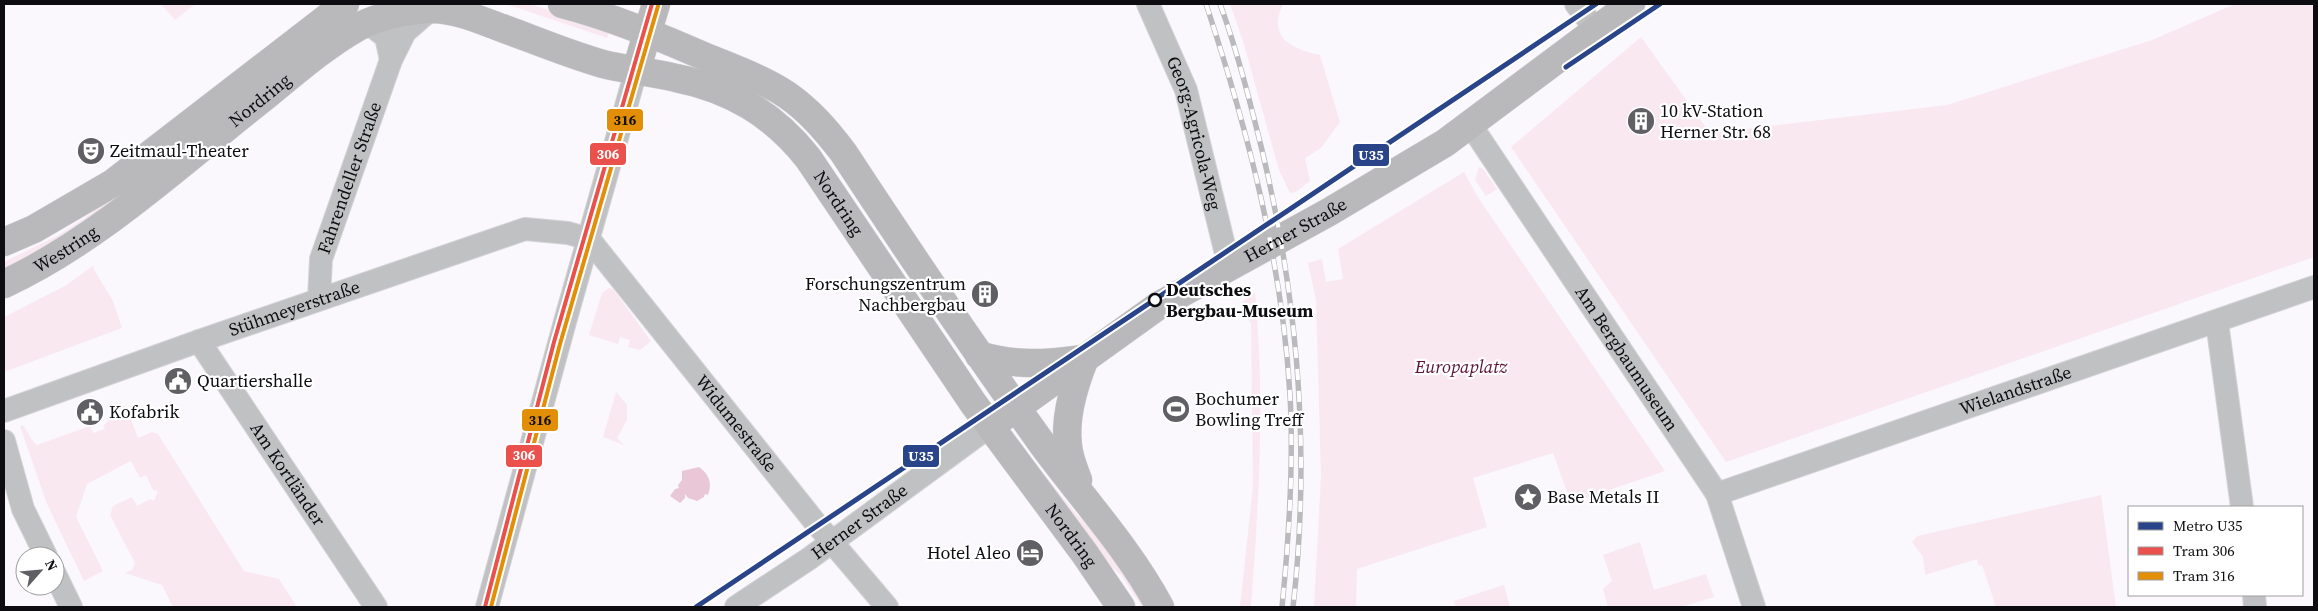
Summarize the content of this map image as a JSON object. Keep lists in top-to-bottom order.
{
  "streets": {
    "main road": ["Nordring", "Herner Straße", "Westring"],
    "street": [
      "Georg-Agricola-Weg",
      "Fahrendeller Straße",
      "Stühmeyerstraße",
      "Am Bergbaumuseum",
      "Wielandstraße",
      "Widumestraße",
      "Am Kortländer"
    ]
  },
  "crossings": [
    ["Nordring", "Fahrendeller Straße"],
    ["Nordring", "Herner Straße"],
    ["Nordring", "Westring"],
    ["Georg-Agricola-Weg", "Herner Straße"],
    ["Fahrendeller Straße", "Stühmeyerstraße"],
    ["Herner Straße", "Am Bergbaumuseum"],
    ["Herner Straße", "Widumestraße"],
    ["Stühmeyerstraße", "Widumestraße"],
    ["Stühmeyerstraße", "Am Kortländer"],
    ["Am Bergbaumuseum", "Wielandstraße"]
  ],
  "parks": ["Europaplatz"],
  "places": {
    "building": ["10 kV-Station Herner Str. 68", "Forschungszentrum Nachbergbau"],
    "theatre": ["Zeitmaul-Theater"],
    "other": ["Deutsches Bergbau-Museum"],
    "public building": ["Quartiershalle", "Kofabrik"],
    "sports": ["Bochumer Bowling Treff"],
    "place": ["Base Metals II"],
    "hotel": ["Hotel Aleo"]
  },
  "lines": ["metro line U35", "tram line 306", "tram line 316"],
  "legend": ["Metro U35", "Tram 306", "Tram 316"],
  "north": "top right"
}
